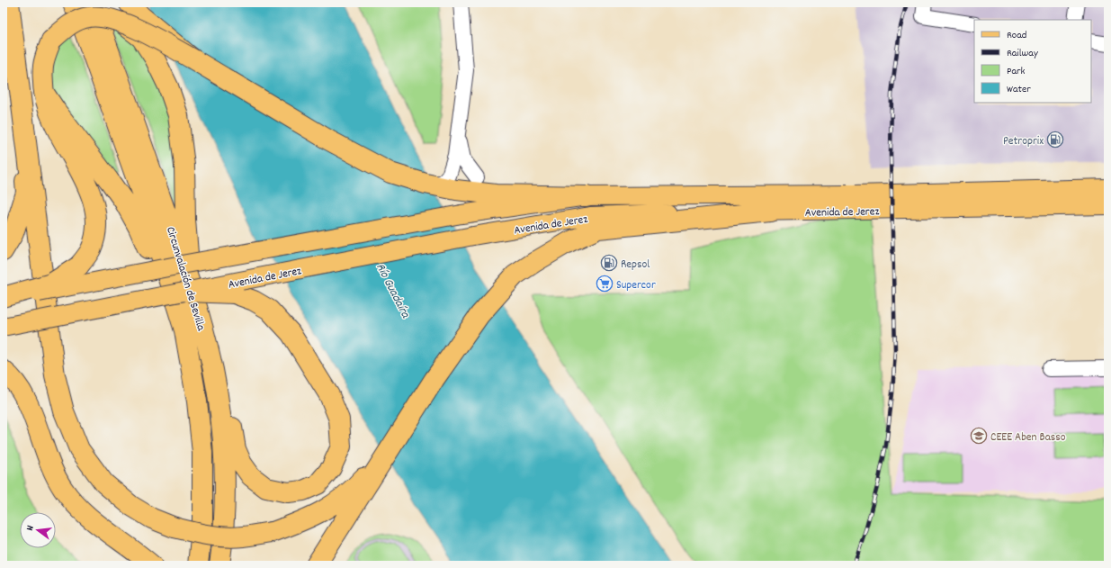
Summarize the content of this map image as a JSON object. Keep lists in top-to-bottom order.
{
  "streets": {
    "highway": ["Circunvalación de Sevilla"],
    "main road": ["Avenida de Jerez"]
  },
  "crossings": [
    ["Avenida de Jerez", "Circunvalación de Sevilla"]
  ],
  "water": ["Río Guadaíra"],
  "places": {
    "fuel station": ["Petroprix", "Repsol"],
    "supermarket": ["Supercor"],
    "school or university": ["CEEE Aben Basso"]
  },
  "legend": [
    "Road",
    "Railway",
    "Park",
    "Water"
  ],
  "north": "left"
}
